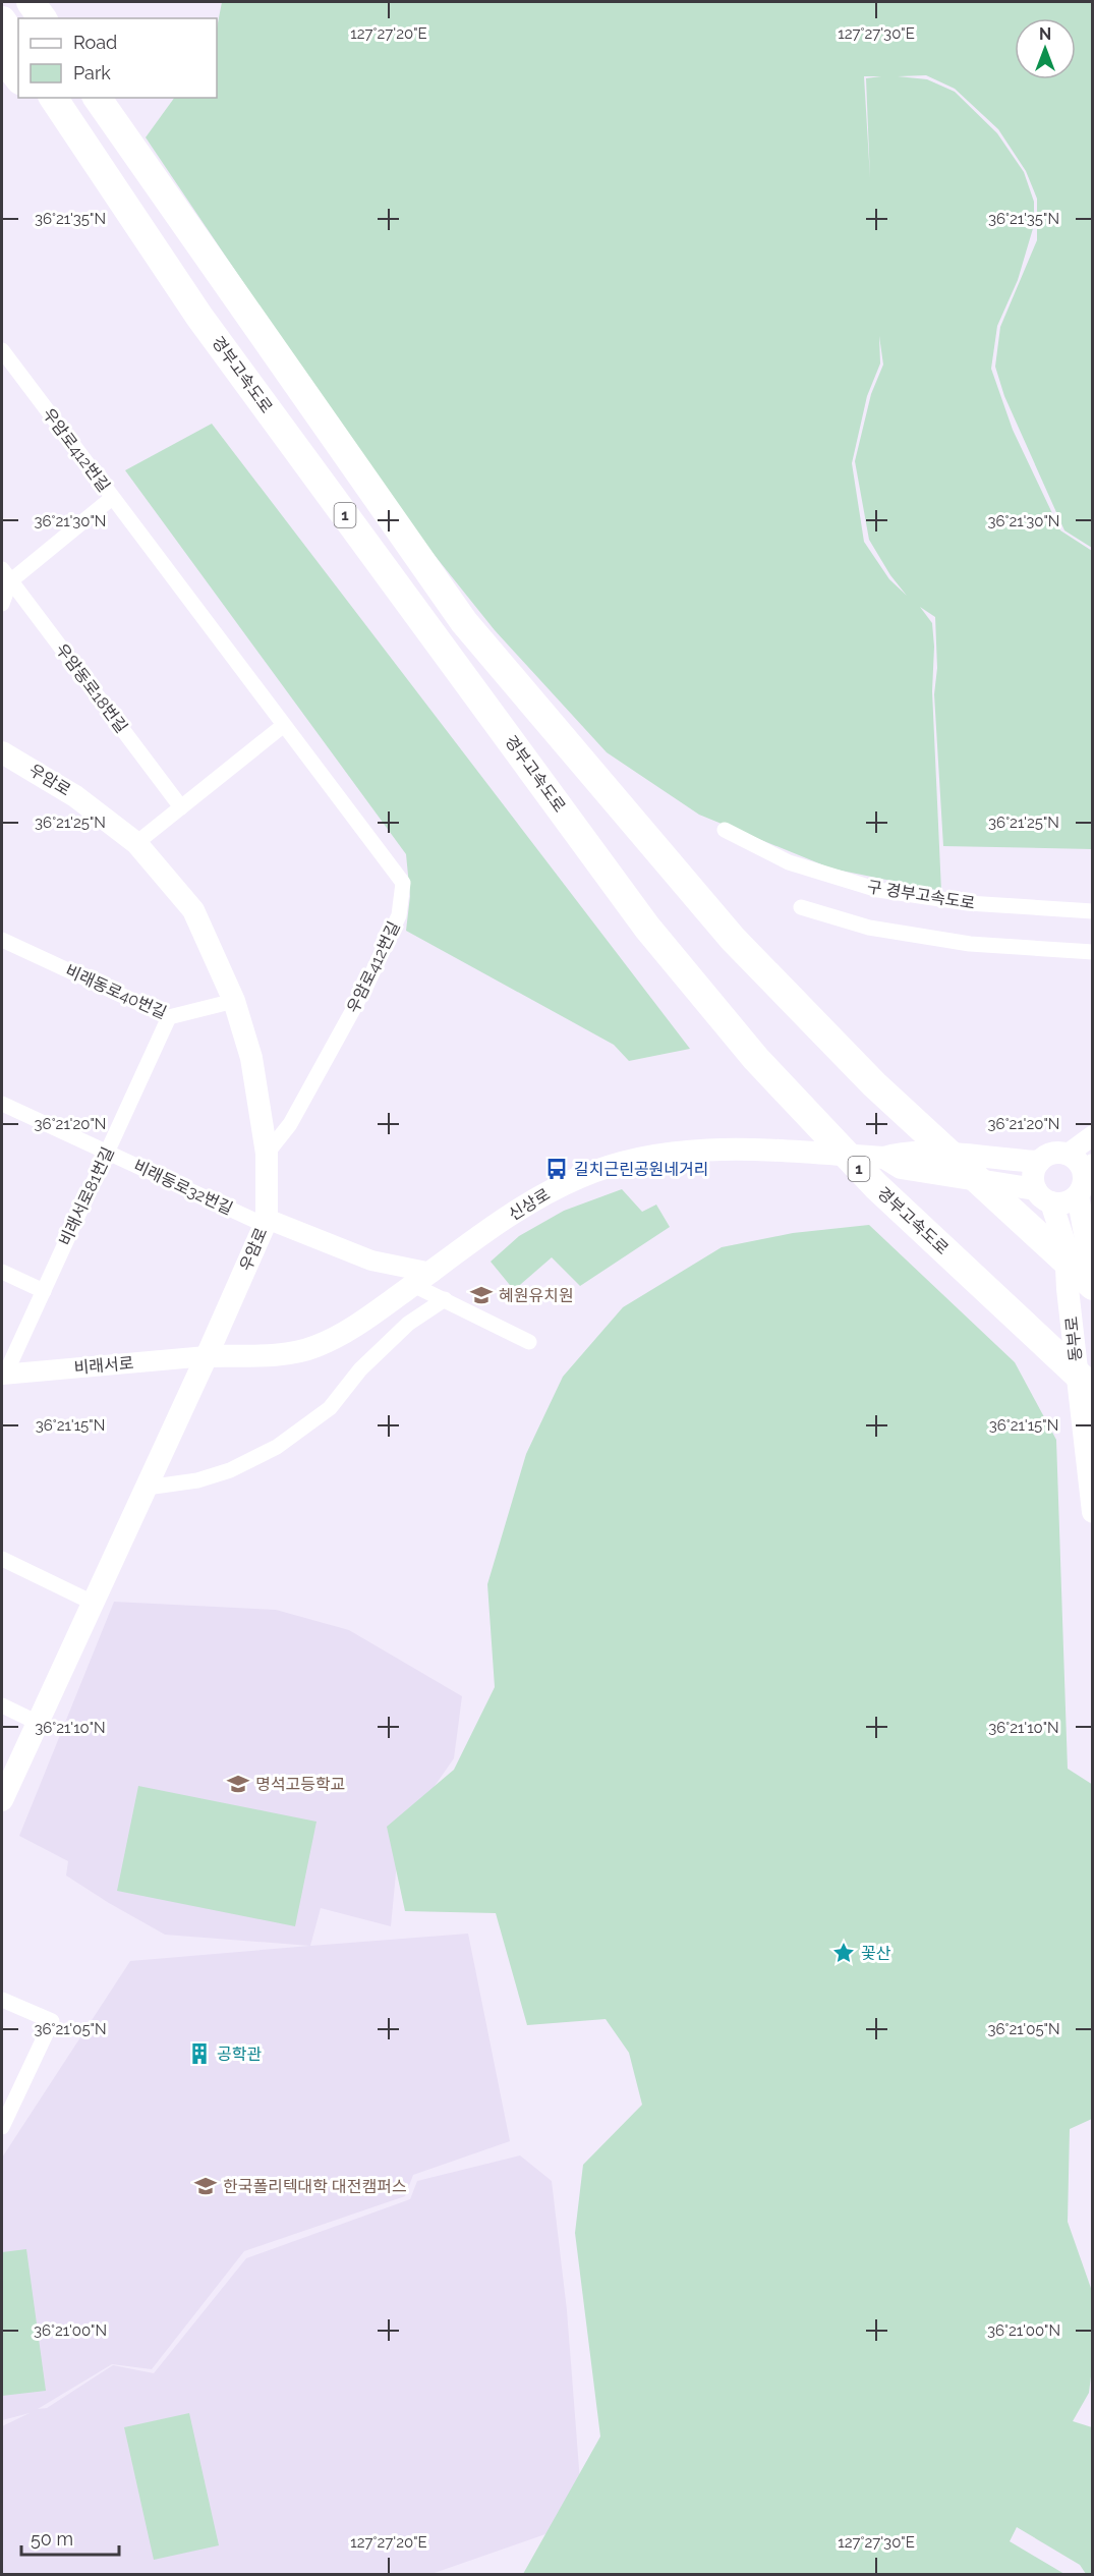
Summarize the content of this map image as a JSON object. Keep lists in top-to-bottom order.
{
  "streets": {
    "highway": ["경부고속도로", "1"],
    "main road": ["우암로", "신상로", "동부로"],
    "street": [
      "우암로412번길",
      "우암동로18번길",
      "구 경부고속도로",
      "비래동로40번길",
      "비래동로32번길",
      "비래서로81번길",
      "비래서로"
    ]
  },
  "crossings": [
    ["우암로412번길", "우암로"],
    ["우암로", "비래동로40번길"],
    ["우암로", "비래동로32번길"],
    ["우암로", "신상로"],
    ["우암로", "비래서로"],
    ["비래동로40번길", "비래서로81번길"],
    ["비래동로32번길", "비래서로81번길"],
    ["비래서로81번길", "비래서로"],
    ["신상로", "비래서로"]
  ],
  "places": {
    "bus stop": ["길치근린공원네거리"],
    "school or university": ["혜원유치원", "명석고등학교", "한국폴리텍대학 대전캠퍼스"],
    "place": ["꽃산"],
    "building": ["공학관"]
  },
  "legend": ["Road", "Park"],
  "scale_bar": "50 m",
  "north": "top",
  "coordinates": [
    "127°27'20\"E",
    "127°27'30\"E",
    "36°21'35\"N",
    "36°21'30\"N",
    "36°21'25\"N",
    "36°21'20\"N",
    "36°21'15\"N",
    "36°21'10\"N",
    "36°21'05\"N",
    "36°21'00\"N"
  ]
}
